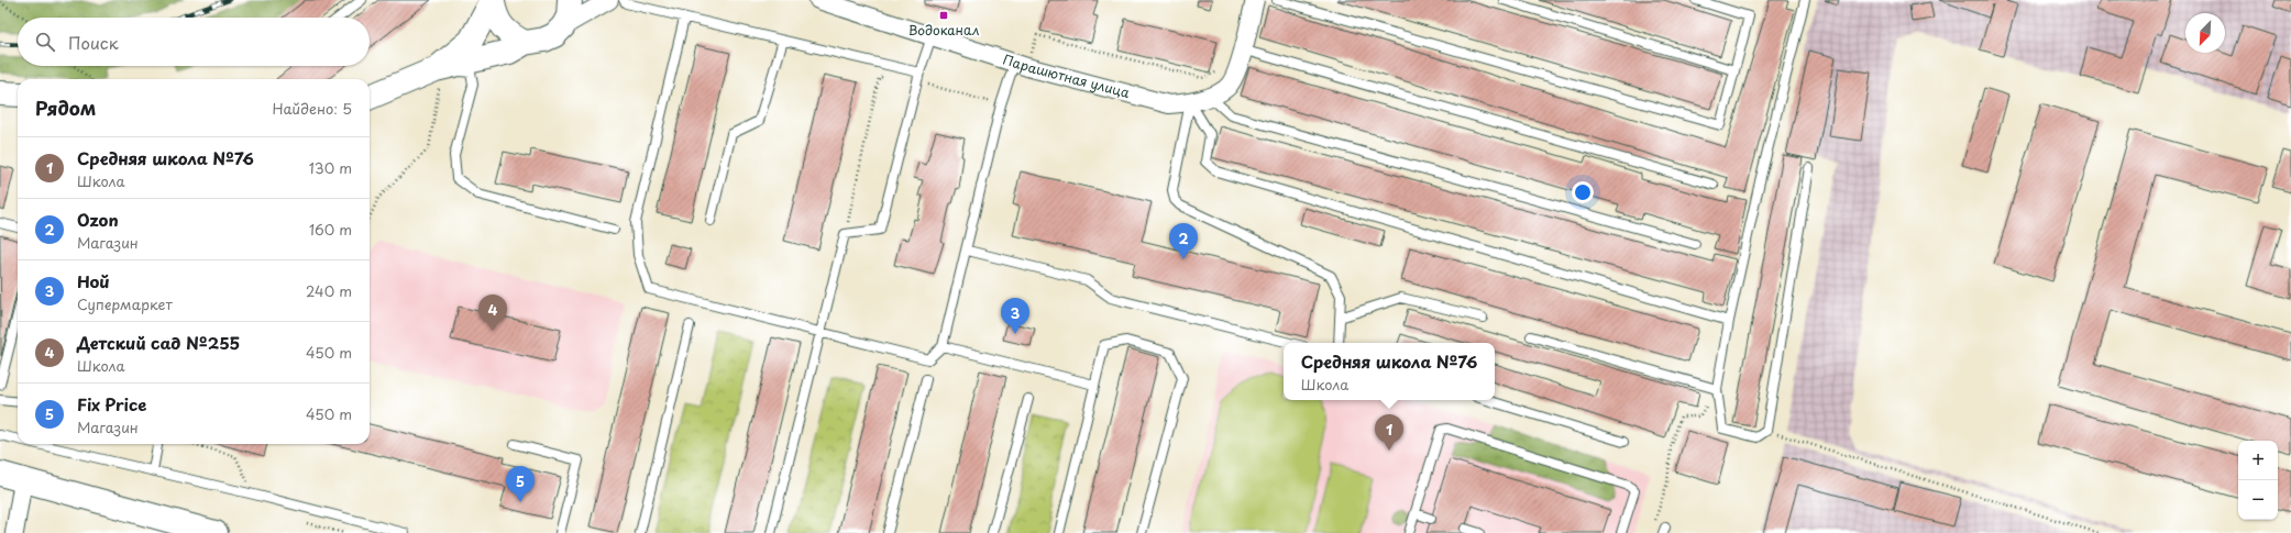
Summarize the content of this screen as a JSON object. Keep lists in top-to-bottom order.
{
  "streets": {
    "street": ["Парашютная улица"]
  },
  "places": {
    "transit": ["Водоканал"]
  },
  "north": "bottom left",
  "page": {
    "search": "Поиск",
    "heading": ["Рядом", "Найдено: 5"],
    "list": [
      {
        "mark": "1",
        "name": "Средняя школа №76",
        "note": "Школа",
        "value": "130 m"
      },
      {
        "mark": "2",
        "name": "Ozon",
        "note": "Магазин",
        "value": "160 m"
      },
      {
        "mark": "3",
        "name": "Ной",
        "note": "Супермаркет",
        "value": "240 m"
      },
      {
        "mark": "4",
        "name": "Детский сад №255",
        "note": "Школа",
        "value": "450 m"
      },
      {
        "mark": "5",
        "name": "Fix Price",
        "note": "Магазин",
        "value": "450 m"
      }
    ],
    "pins": [
      "2",
      "4",
      "3",
      "1",
      "5"
    ],
    "popup": ["Средняя школа №76", "Школа"],
    "map_buttons": ["+", "−"]
  }
}
